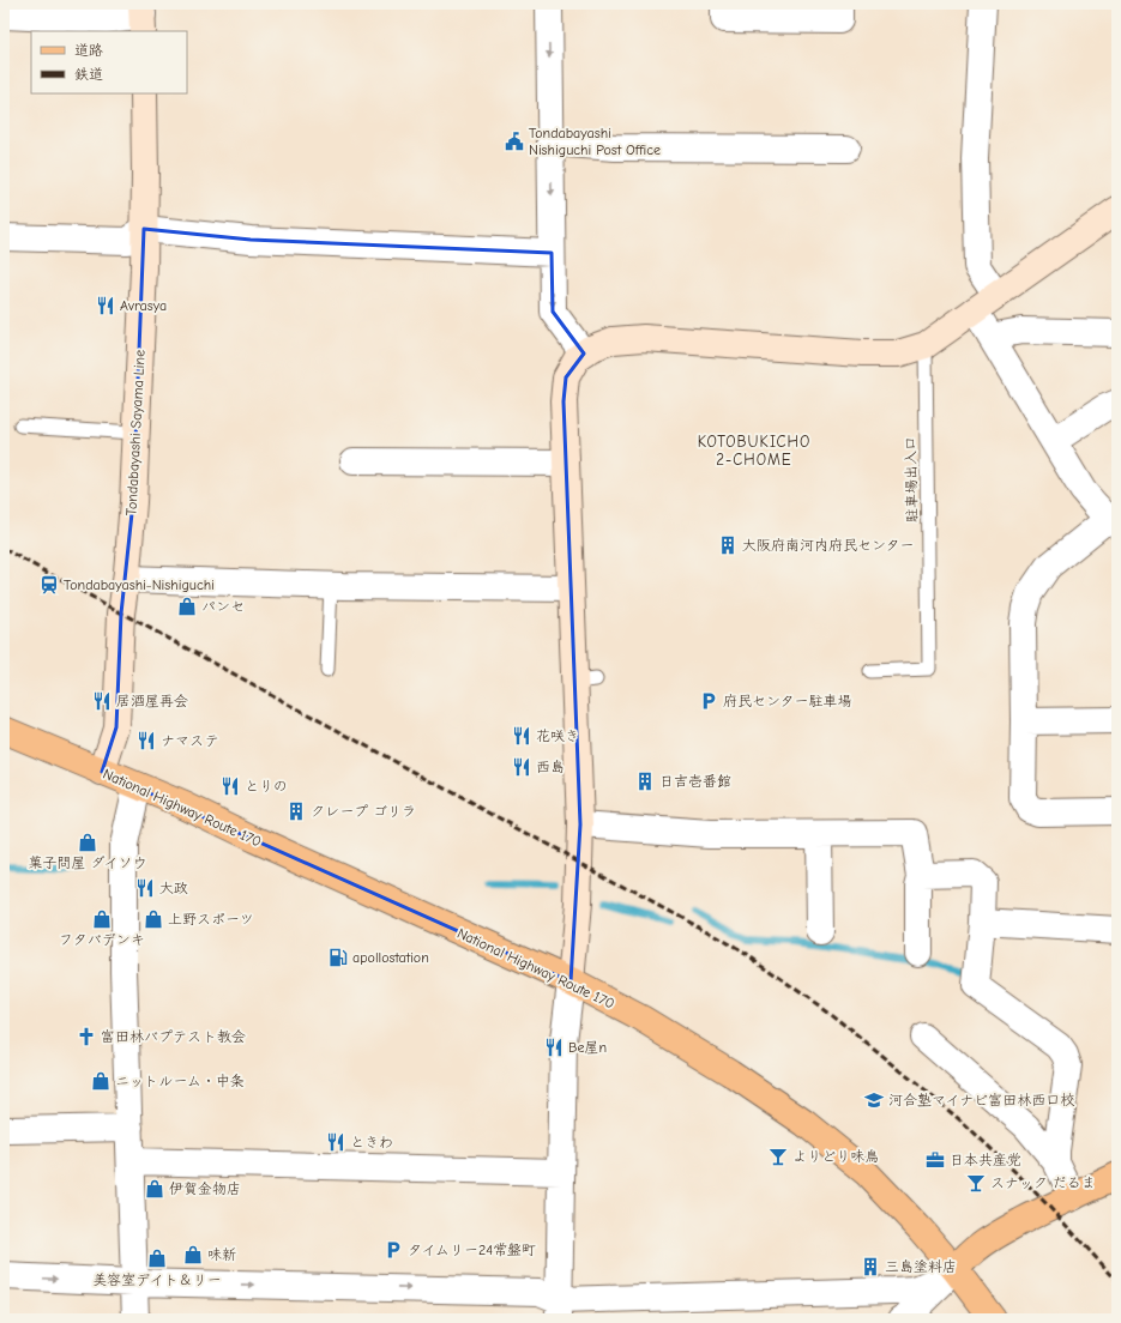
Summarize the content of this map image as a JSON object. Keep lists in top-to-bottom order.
{
  "streets": {
    "main road": ["National Highway Route 170"],
    "street": ["Tondabayashi Sayama Line"],
    "lane": ["駐車場出入口"]
  },
  "crossings": [
    ["Tondabayashi Sayama Line", "National Highway Route 170"]
  ],
  "districts": ["KOTOBUKICHO 2-CHOME"],
  "places": {
    "public building": ["Tondabayashi Nishiguchi Post Office"],
    "restaurant": [
      "Avrasya",
      "居酒屋再会",
      "花咲き",
      "ナマステ",
      "西島",
      "とりの",
      "大政",
      "Be屋n",
      "ときわ"
    ],
    "building": [
      "大阪府南河内府民センター",
      "日吉壱番館",
      "クレープ ゴリラ",
      "三島塗料店"
    ],
    "station": ["Tondabayashi-Nishiguchi"],
    "shop": [
      "パンセ",
      "菓子問屋 ダイソウ",
      "フタバデンキ",
      "上野スポーツ",
      "ニットルーム・中条",
      "伊賀金物店",
      "味新",
      "美容室デイト＆リー"
    ],
    "parking": ["府民センター駐車場", "タイムリー24常盤町"],
    "fuel station": ["apollostation"],
    "church": ["富田林バプテスト教会"],
    "school or university": ["河合塾マイナビ富田林西口校"],
    "bar": ["よりどり味鳥", "スナック だるま"],
    "office": ["日本共産党"]
  },
  "legend": ["道路", "鉄道"]
}
